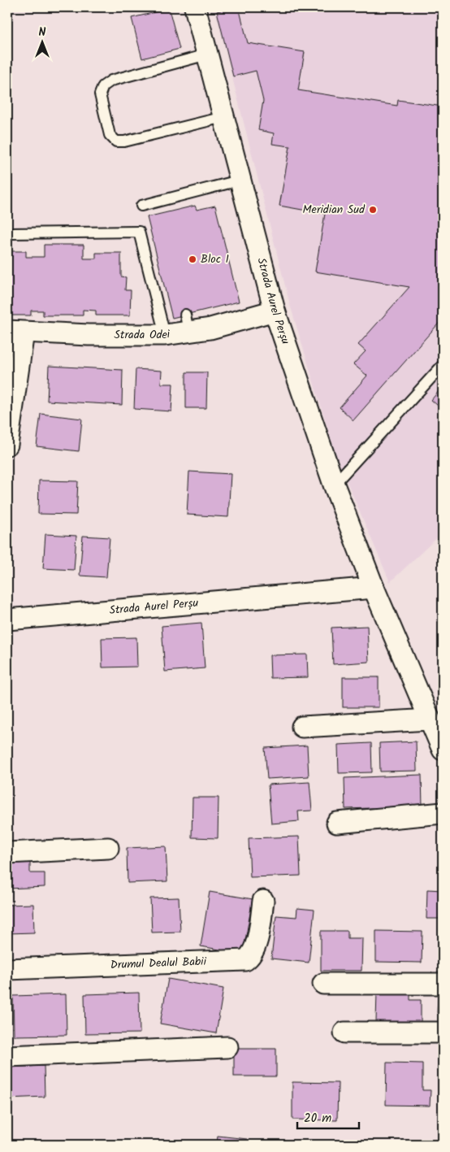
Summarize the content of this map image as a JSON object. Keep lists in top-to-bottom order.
{
  "streets": {
    "street": ["Strada Aurel Perșu", "Strada Odei", "Drumul Dealul Babii"]
  },
  "crossings": [
    ["Strada Aurel Perșu", "Strada Odei"]
  ],
  "places": ["Meridian Sud", "Bloc 1"],
  "scale_bar": "20 m",
  "north": "top"
}
